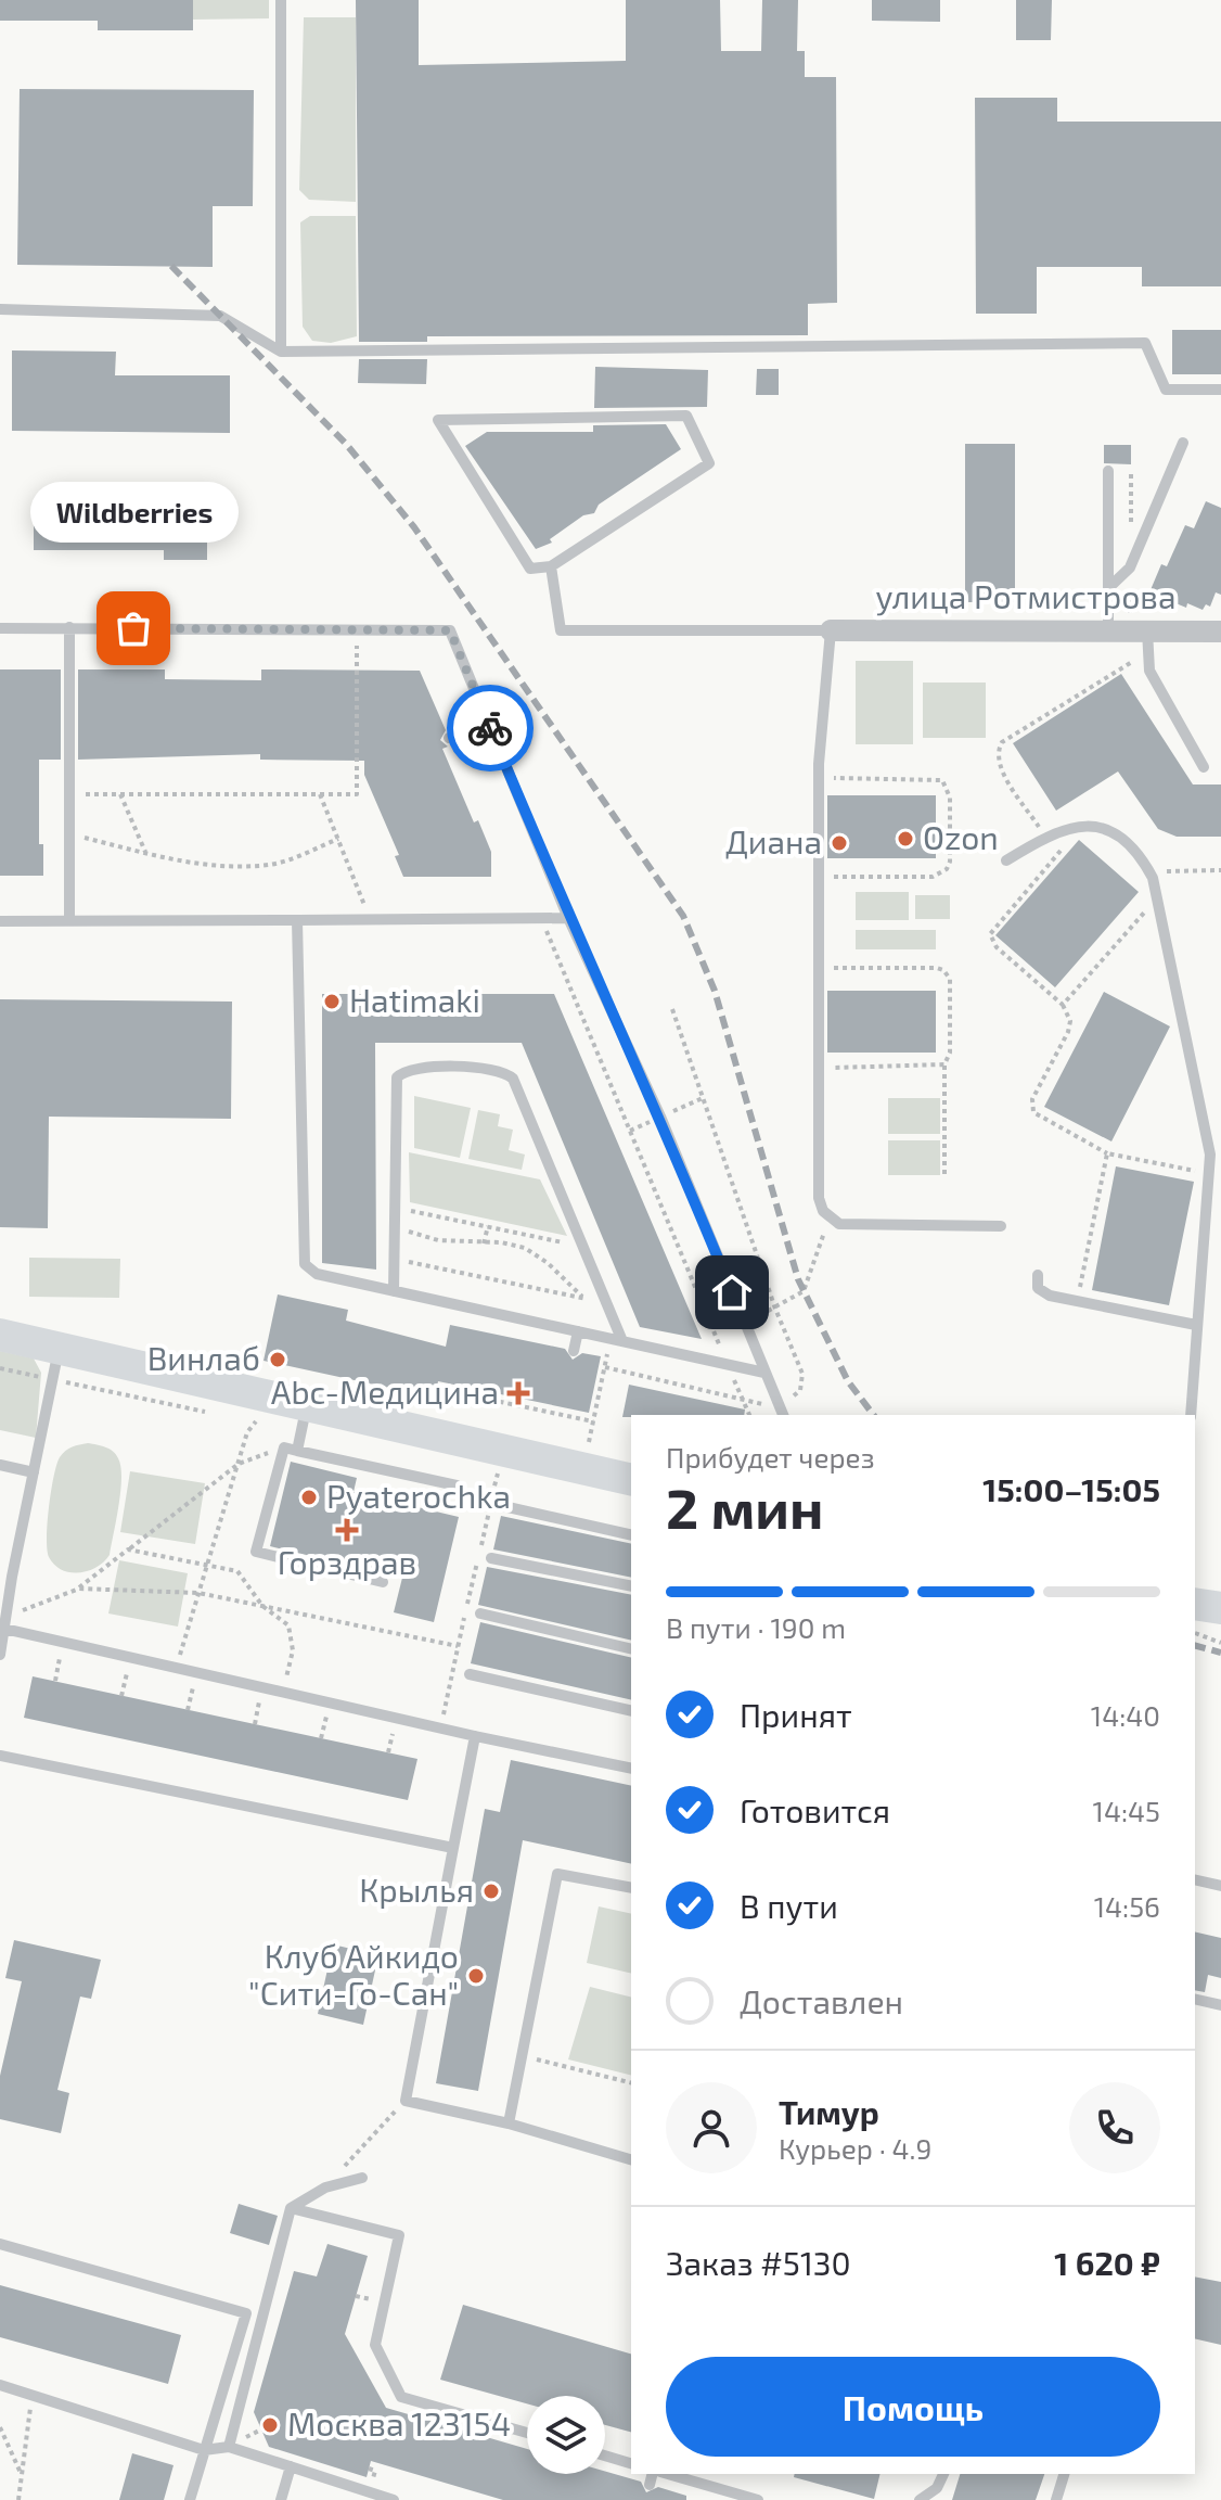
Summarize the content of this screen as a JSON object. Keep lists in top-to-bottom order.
{
  "streets": {
    "street": ["улица Ротмистрова"]
  },
  "places": {
    "other": [
      "Wildberries",
      "Ozon",
      "Диана",
      "Hatimaki",
      "Винлаб",
      "Pyaterochka",
      "Крылья",
      "Клуб Айкидо \"Сити-Го-Сан\"",
      "Москва 123154"
    ],
    "health": ["Abc-Медицина", "Горздрав"]
  },
  "page": {
    "bubble": "Wildberries",
    "heading": ["2 мин", "Прибудет через", "15:00–15:05"],
    "panel": [
      "Тимур",
      "Курьер · 4.9",
      "Заказ #5130",
      "1 620 ₽"
    ],
    "bar": "В пути · 190 m",
    "list": [
      ["Принят", "14:40"],
      ["Готовится", "14:45"],
      ["В пути", "14:56"],
      "Доставлен"
    ],
    "buttons": "Помощь"
  }
}
